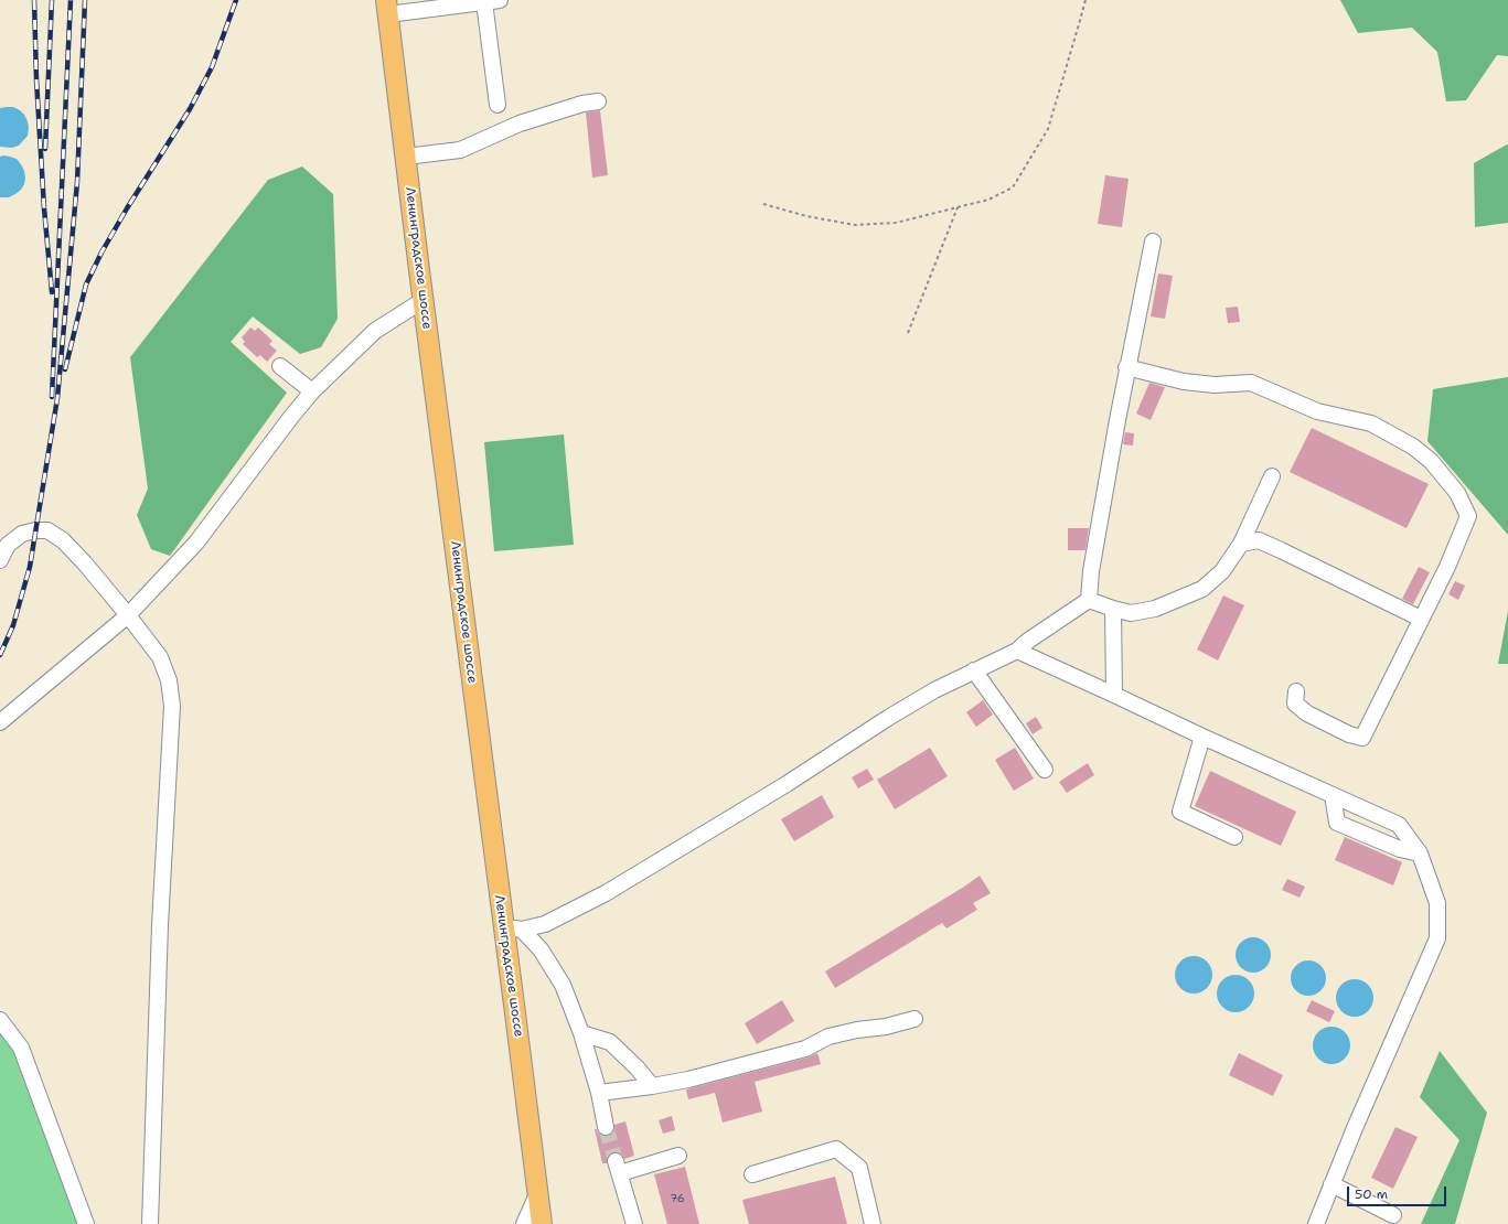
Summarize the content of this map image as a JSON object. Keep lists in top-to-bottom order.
{
  "streets": {
    "main road": ["Ленинградское шоссе"]
  },
  "house_numbers": ["76"],
  "scale_bar": "50 m"
}
